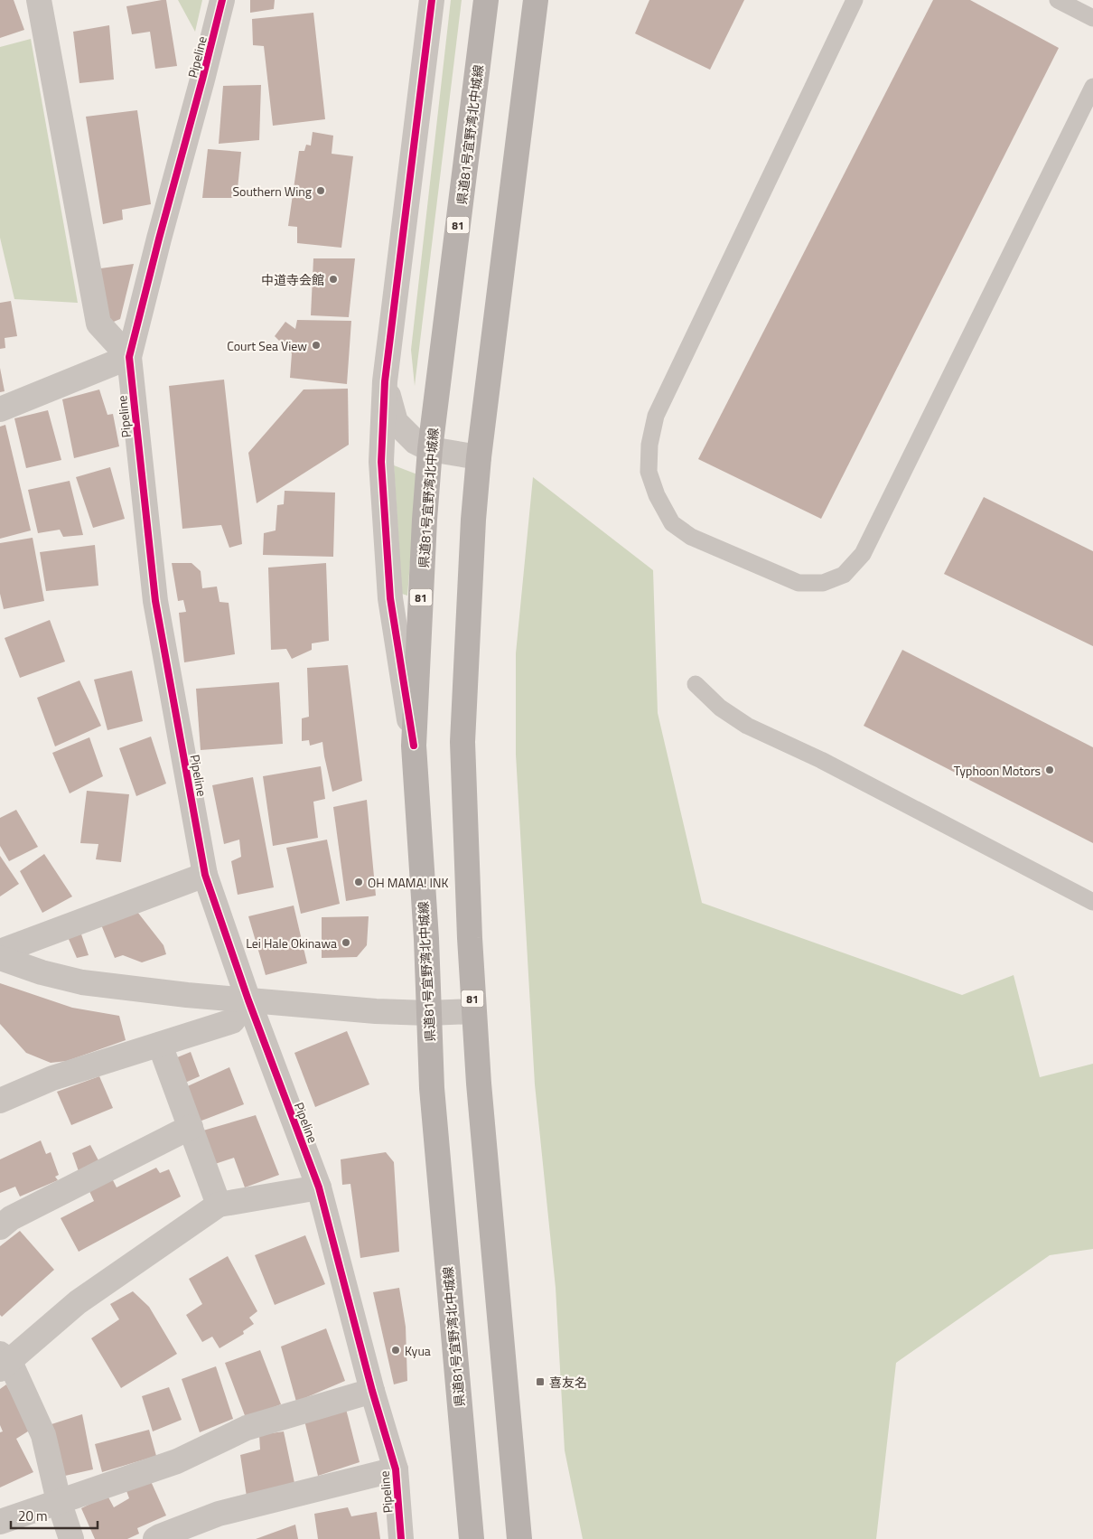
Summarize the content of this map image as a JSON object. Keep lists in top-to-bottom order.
{
  "streets": {
    "main road": ["県道81号宜野湾北中城線", "81"],
    "street": ["Pipeline"]
  },
  "places": {
    "other": [
      "Southern Wing",
      "中道寺会館",
      "Court Sea View",
      "Typhoon Motors",
      "OH MAMA! INK",
      "Lei Hale Okinawa",
      "Kyua"
    ],
    "transit": ["喜友名"]
  },
  "scale_bar": "20 m"
}
